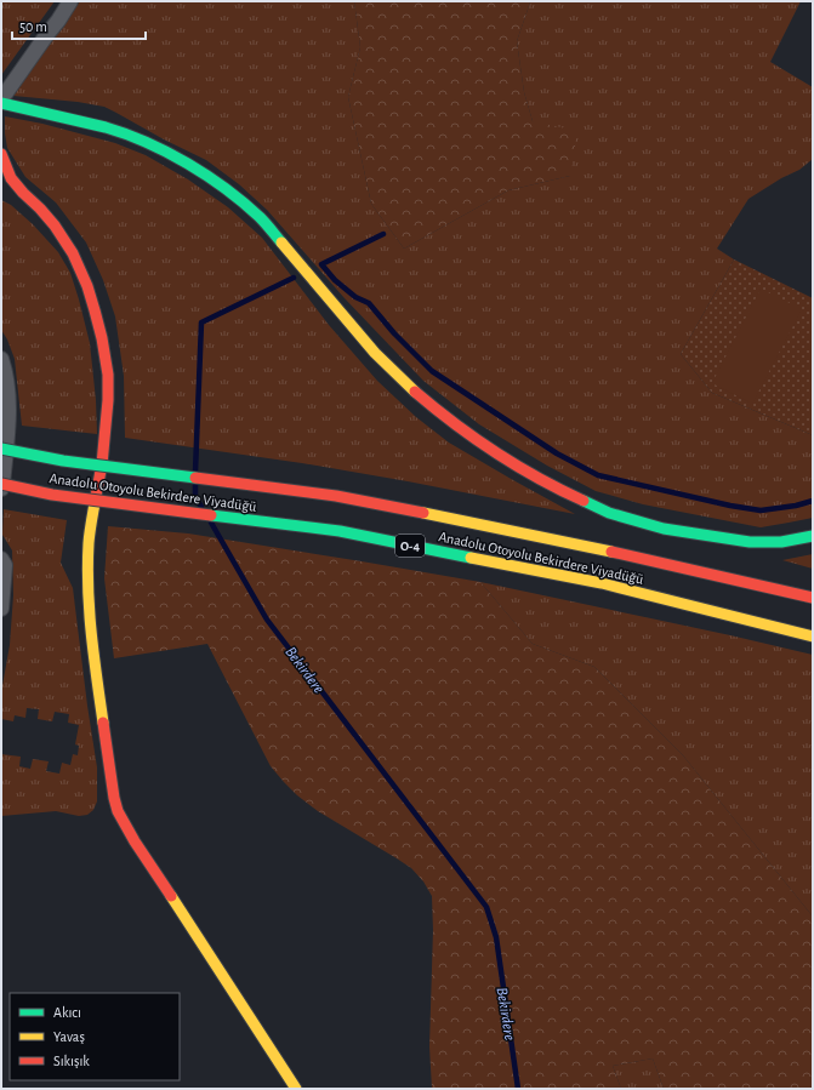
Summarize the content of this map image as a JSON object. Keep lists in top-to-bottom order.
{
  "streets": {
    "main road": ["Anadolu Otoyolu Bekirdere Viyadüğü", "O-4"]
  },
  "water": ["Bekirdere"],
  "legend": ["Akıcı", "Yavaş", "Sıkışık"],
  "scale_bar": "50 m"
}
